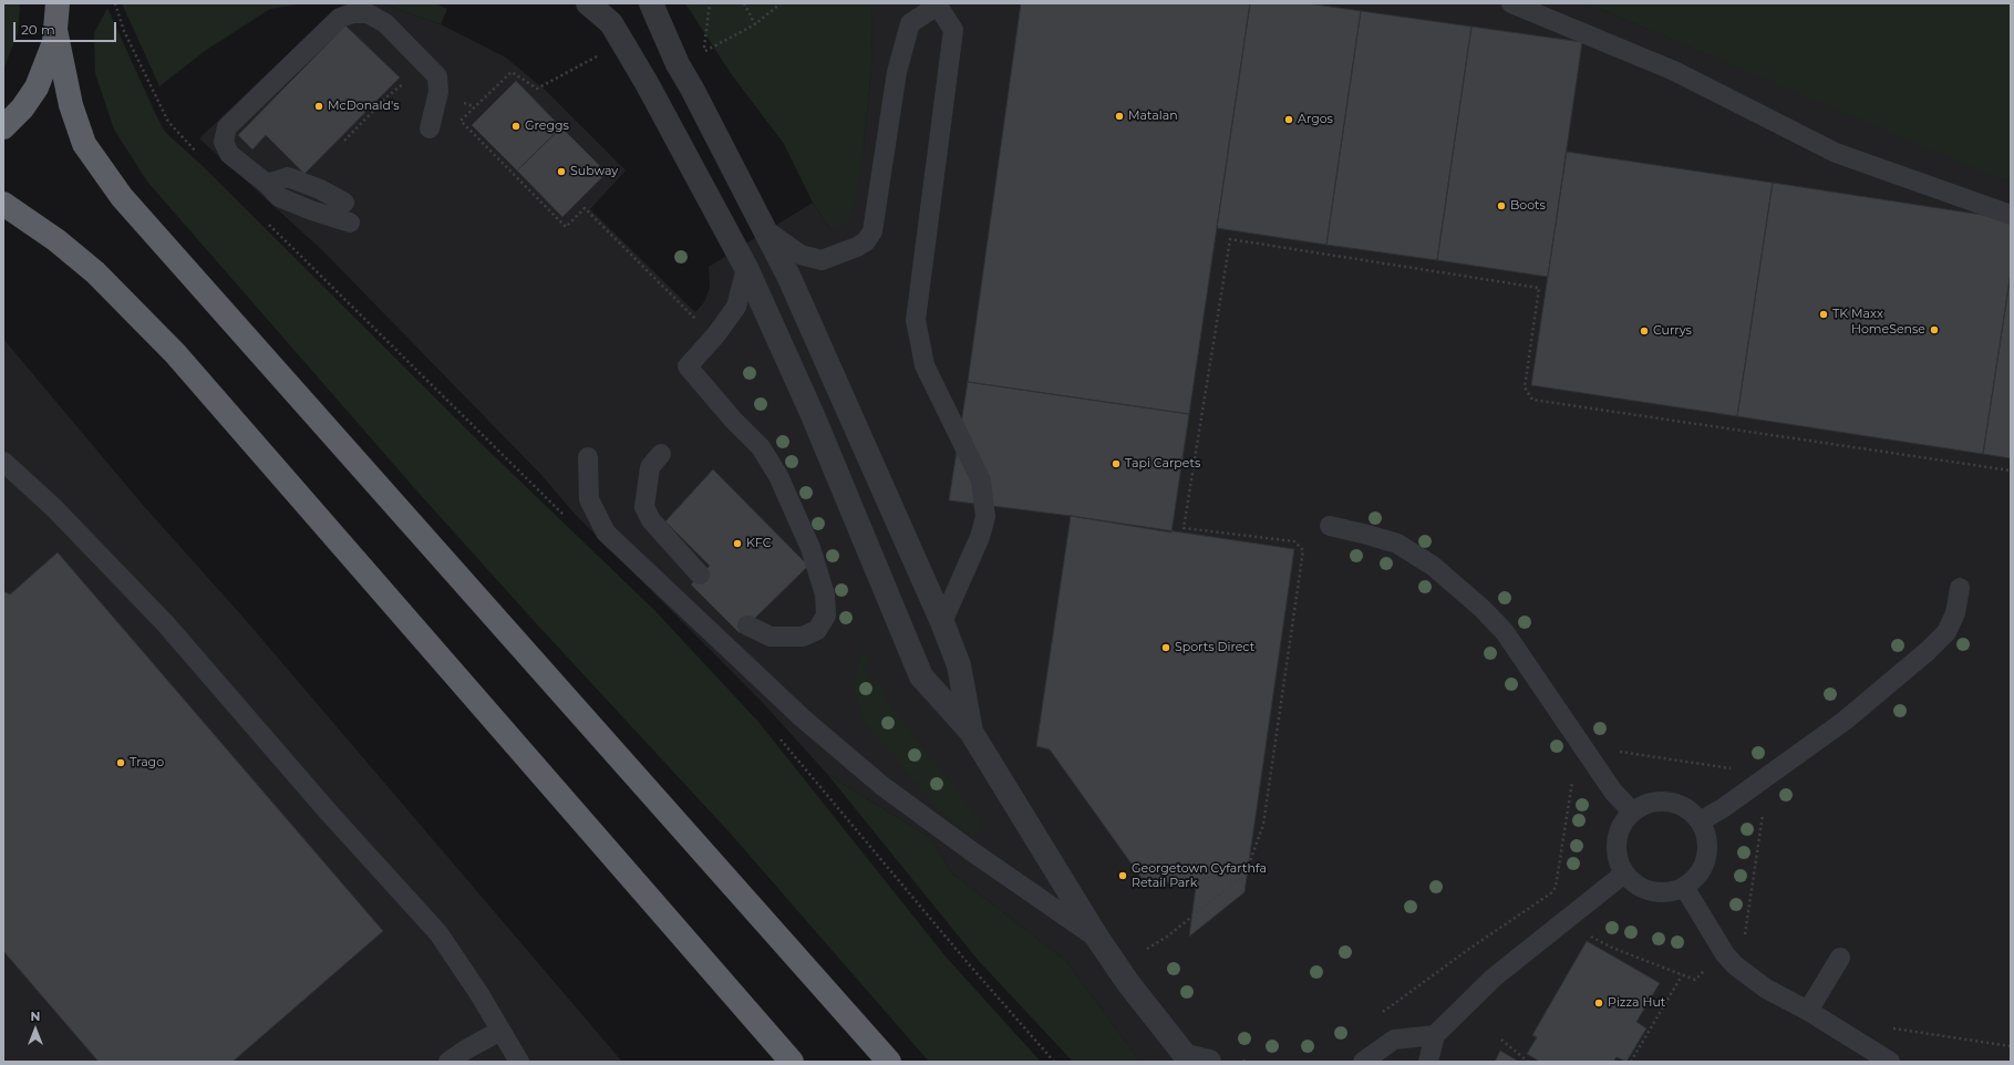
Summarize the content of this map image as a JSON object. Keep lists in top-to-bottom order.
{
  "places": [
    "McDonald's",
    "Matalan",
    "Argos",
    "Greggs",
    "Subway",
    "Boots",
    "TK Maxx",
    "HomeSense",
    "Currys",
    "Tapi Carpets",
    "KFC",
    "Sports Direct",
    "Trago",
    "Georgetown Cyfarthfa Retail Park",
    "Pizza Hut"
  ],
  "scale_bar": "20 m",
  "north": "top"
}
